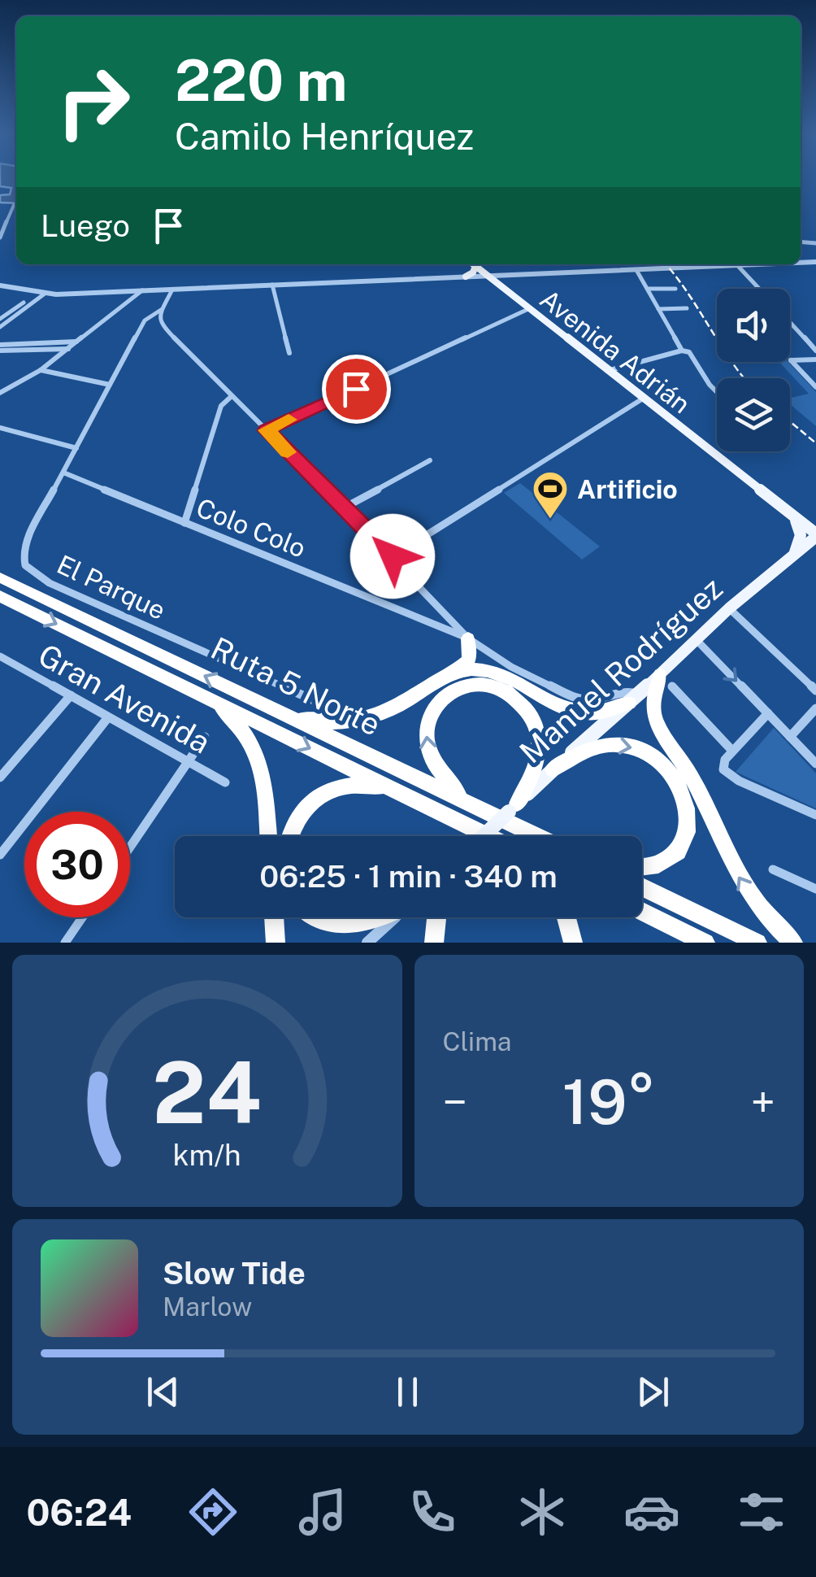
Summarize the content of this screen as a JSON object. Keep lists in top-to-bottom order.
{
  "streets": {
    "highway": ["Ruta 5 Norte"],
    "main road": ["Avenida Adrián", "Manuel Rodríguez"],
    "street": ["Colo Colo", "El Parque", "Gran Avenida"]
  },
  "crossings": [
    ["Avenida Adrián", "Manuel Rodríguez"],
    ["Colo Colo", "El Parque"]
  ],
  "places": {
    "sports": ["Artificio"]
  },
  "page": {
    "turn": ["220 m", "Camilo Henríquez"],
    "then": "Luego",
    "limit": "30",
    "trip": "06:25 · 1 min · 340 m",
    "tile": "Clima",
    "heat": ["−", "19°", "+"],
    "song": ["Slow Tide", "Marlow"],
    "tabs": "06:24",
    "gauge": ["24", "km/h"]
  }
}
